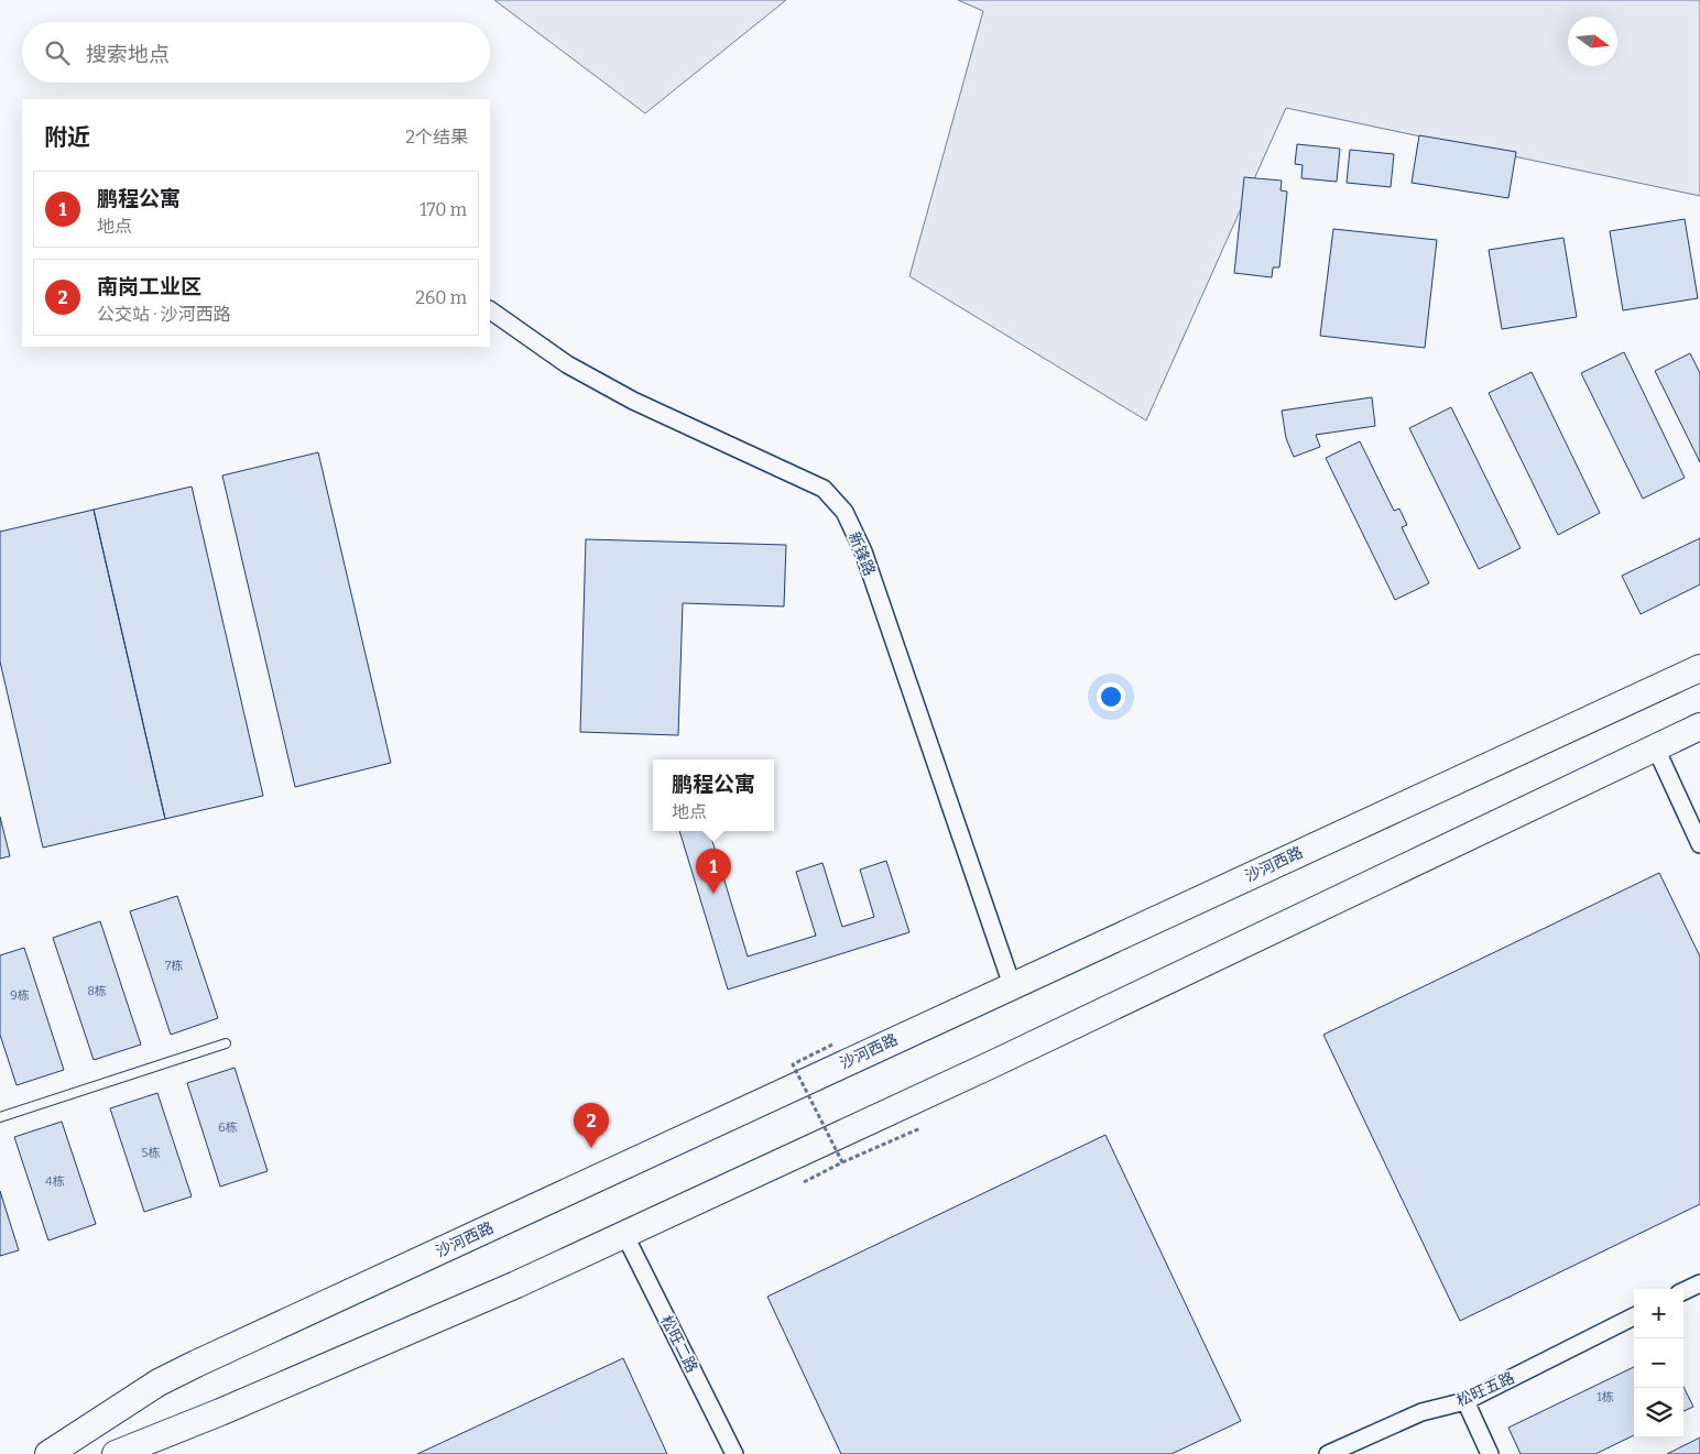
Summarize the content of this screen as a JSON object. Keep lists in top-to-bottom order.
{
  "streets": {
    "main road": ["沙河西路"],
    "street": ["新锋路", "松旺二路", "松旺五路"]
  },
  "crossings": [
    ["新锋路", "沙河西路"]
  ],
  "house_numbers": [
    "7栋",
    "8栋",
    "9栋",
    "6栋",
    "5栋",
    "4栋",
    "1栋"
  ],
  "north": "right",
  "page": {
    "search": "搜索地点",
    "heading": ["附近", "2个结果"],
    "list": [
      {
        "mark": "1",
        "name": "鹏程公寓",
        "note": "地点",
        "value": "170 m"
      },
      {
        "mark": "2",
        "name": "南岗工业区",
        "note": "公交站 · 沙河西路",
        "value": "260 m"
      }
    ],
    "popup": ["鹏程公寓", "地点"],
    "pins": ["1", "2"],
    "map_buttons": ["+", "−"]
  }
}
